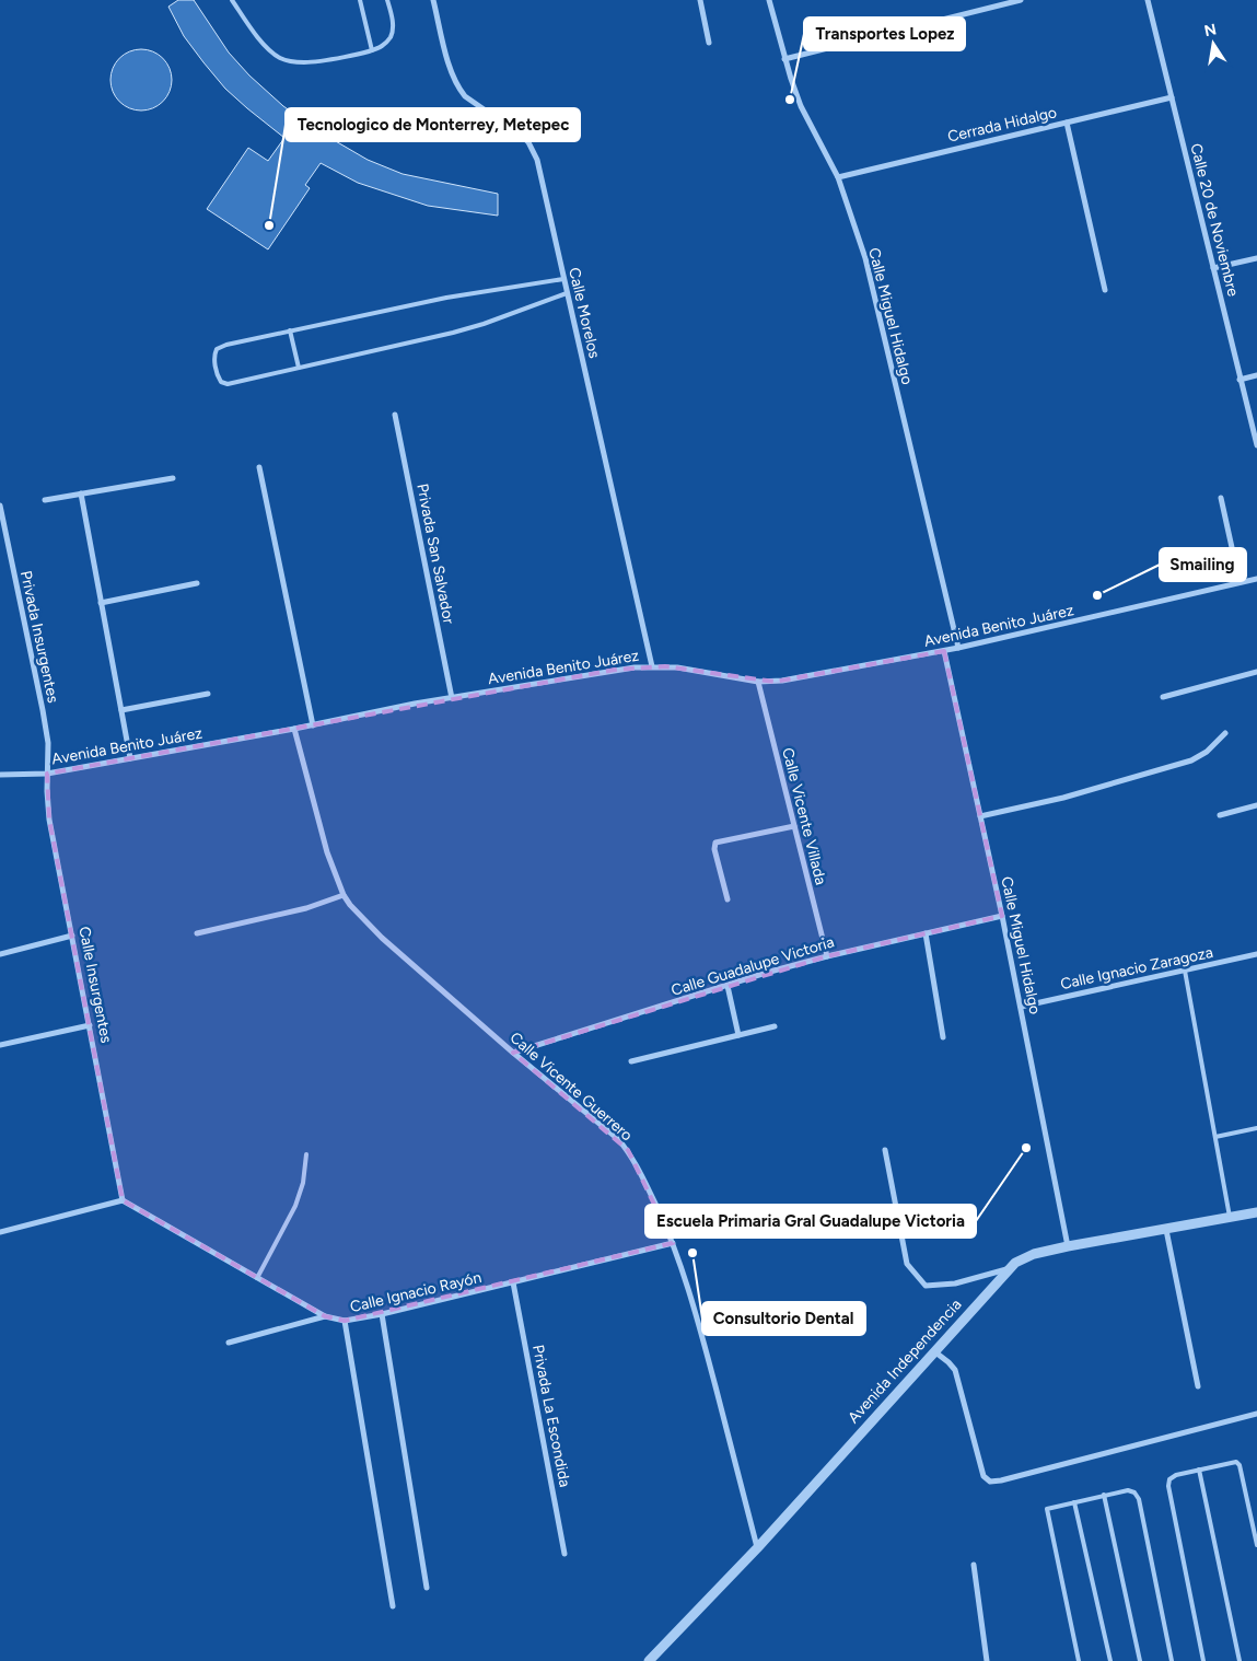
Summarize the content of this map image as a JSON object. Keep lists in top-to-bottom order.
{
  "streets": {
    "street": [
      "Cerrada Hidalgo",
      "Calle 20 de Noviembre",
      "Calle Morelos",
      "Calle Miguel Hidalgo",
      "Privada San Salvador",
      "Avenida Benito Juárez",
      "Privada Insurgentes",
      "Calle Vicente Villada",
      "Calle Guadalupe Victoria",
      "Calle Ignacio Zaragoza",
      "Calle Insurgentes",
      "Calle Vicente Guerrero",
      "Calle Ignacio Rayón",
      "Avenida Independencia",
      "Privada La Escondida"
    ]
  },
  "crossings": [
    ["Cerrada Hidalgo", "Calle 20 de Noviembre"],
    ["Cerrada Hidalgo", "Calle Miguel Hidalgo"],
    ["Calle Morelos", "Avenida Benito Juárez"],
    ["Calle Miguel Hidalgo", "Avenida Benito Juárez"],
    ["Calle Miguel Hidalgo", "Calle Guadalupe Victoria"],
    ["Calle Miguel Hidalgo", "Calle Ignacio Zaragoza"],
    ["Calle Miguel Hidalgo", "Avenida Independencia"],
    ["Privada San Salvador", "Avenida Benito Juárez"],
    ["Avenida Benito Juárez", "Privada Insurgentes"],
    ["Avenida Benito Juárez", "Calle Vicente Villada"],
    ["Avenida Benito Juárez", "Calle Insurgentes"],
    ["Avenida Benito Juárez", "Calle Vicente Guerrero"],
    ["Privada Insurgentes", "Calle Insurgentes"],
    ["Calle Vicente Villada", "Calle Guadalupe Victoria"],
    ["Calle Guadalupe Victoria", "Calle Vicente Guerrero"],
    ["Calle Insurgentes", "Calle Ignacio Rayón"],
    ["Calle Vicente Guerrero", "Calle Ignacio Rayón"],
    ["Calle Vicente Guerrero", "Avenida Independencia"],
    ["Calle Ignacio Rayón", "Privada La Escondida"]
  ],
  "places": [
    "Transportes Lopez",
    "Tecnologico de Monterrey, Metepec",
    "Smailing",
    "Escuela Primaria Gral Guadalupe Victoria",
    "Consultorio Dental"
  ],
  "north": "top"
}
